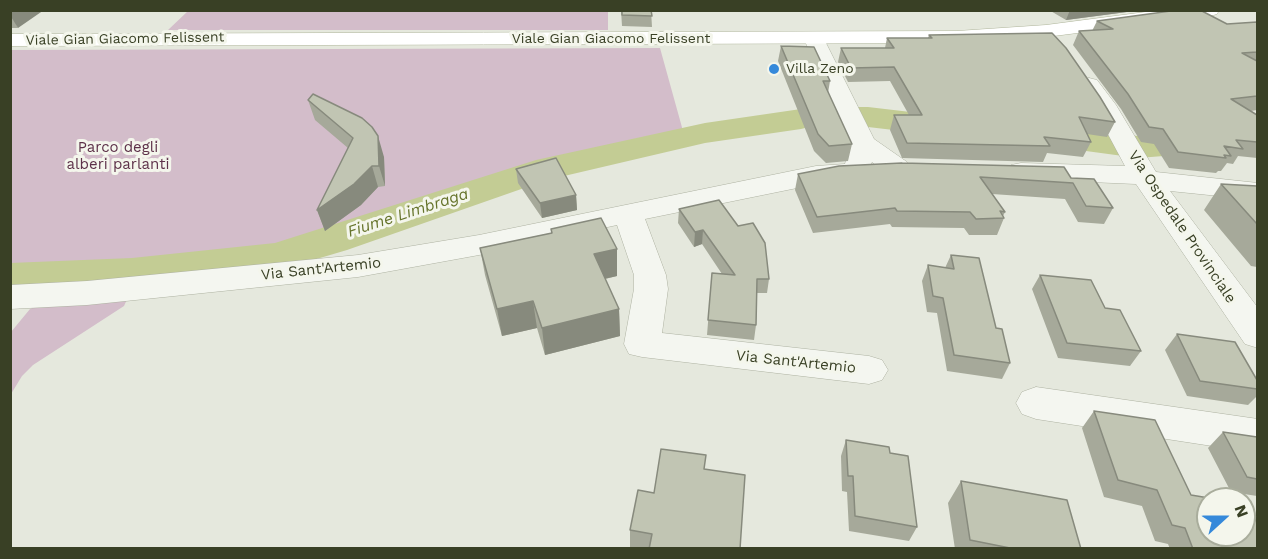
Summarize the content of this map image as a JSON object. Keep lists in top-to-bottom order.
{
  "streets": {
    "main road": ["Viale Gian Giacomo Felissent"],
    "street": ["Via Ospedale Provinciale", "Via Sant'Artemio"]
  },
  "crossings": [
    ["Viale Gian Giacomo Felissent", "Via Ospedale Provinciale"]
  ],
  "water": ["Fiume Limbraga"],
  "parks": ["Parco degli alberi parlanti"],
  "places": ["Villa Zeno"],
  "north": "right"
}
